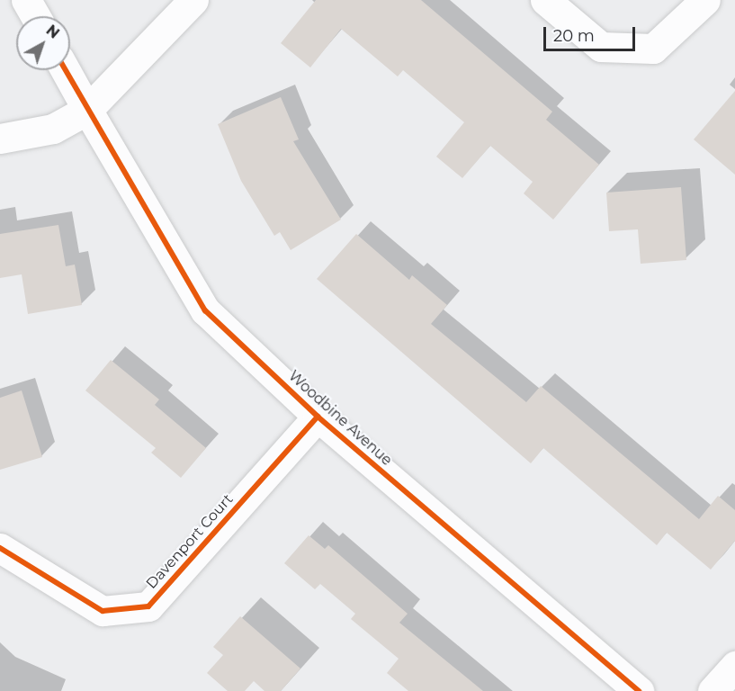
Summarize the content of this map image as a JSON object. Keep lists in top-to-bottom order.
{
  "streets": {
    "street": ["Woodbine Avenue", "Davenport Court"]
  },
  "crossings": [
    ["Woodbine Avenue", "Davenport Court"]
  ],
  "scale_bar": "20 m",
  "north": "top right"
}
